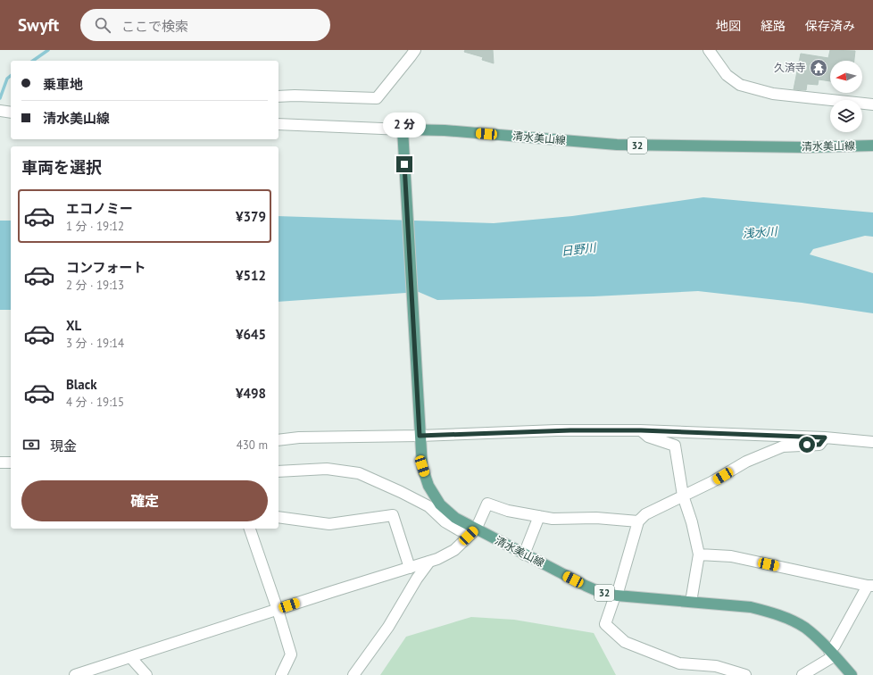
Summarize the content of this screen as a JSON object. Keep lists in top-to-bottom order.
{
  "streets": {
    "main road": ["清水美山線", "32"]
  },
  "water": ["浅水川", "日野川"],
  "places": {
    "temple": ["久済寺"]
  },
  "north": "left",
  "page": {
    "header": "Swyft",
    "search": "ここで検索",
    "nav": ["地図", "経路", "保存済み"],
    "banner": ["乗車地", "清水美山線"],
    "bubble": "2 分",
    "heading": "車両を選択",
    "list": [
      {
        "name": "エコノミー",
        "note": "1 分 · 19:12",
        "value": "¥379"
      },
      {
        "name": "コンフォート",
        "note": "2 分 · 19:13",
        "value": "¥512"
      },
      {
        "name": "XL",
        "note": "3 分 · 19:14",
        "value": "¥645"
      },
      {
        "name": "Black",
        "note": "4 分 · 19:15",
        "value": "¥498"
      }
    ],
    "pay": ["現金", "430 m"],
    "buttons": "確定"
  }
}
